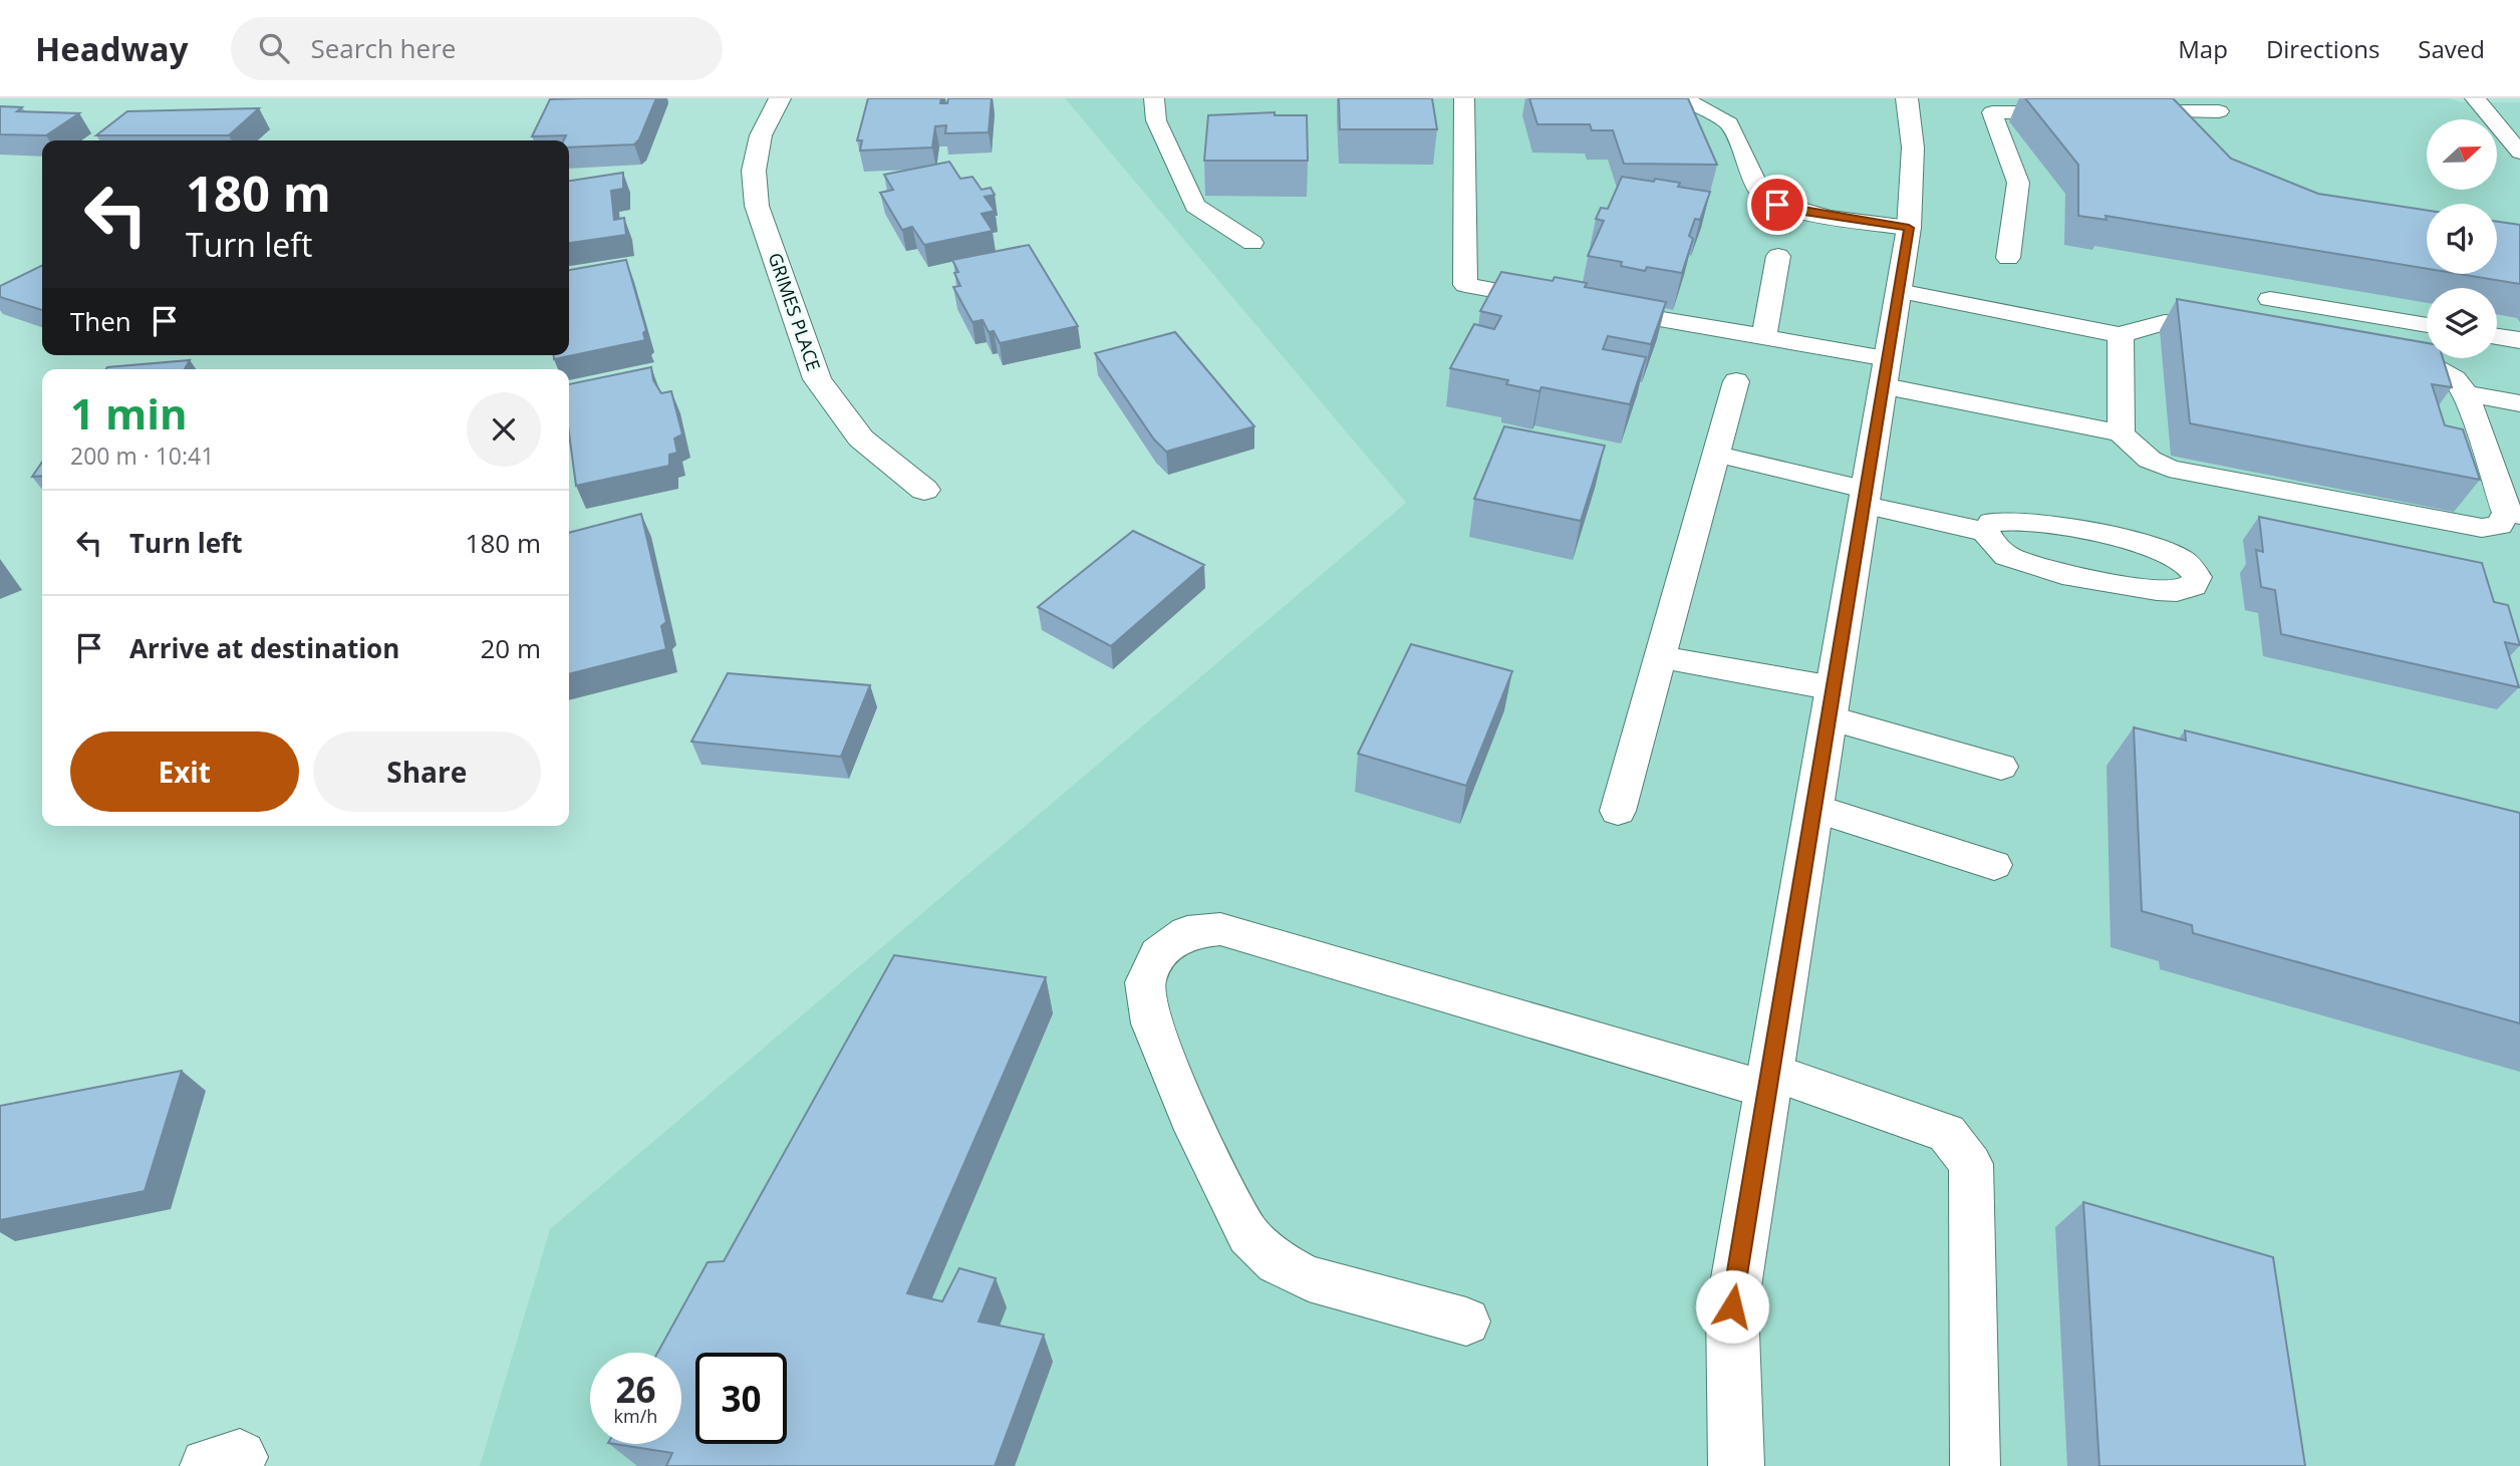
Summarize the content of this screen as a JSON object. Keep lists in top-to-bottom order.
{
  "streets": {
    "street": ["GRIMES PLACE"]
  },
  "north": "right",
  "page": {
    "header": "Headway",
    "search": "Search here",
    "nav": ["Map", "Directions", "Saved"],
    "turn": ["180 m", "Turn left"],
    "then": "Then",
    "heading": ["1 min", "200 m · 10:41"],
    "list": [
      {
        "name": "Turn left",
        "value": "180 m"
      },
      {
        "name": "Arrive at destination",
        "value": "20 m"
      }
    ],
    "buttons": ["Exit", "Share"],
    "speed": "26 km/h",
    "limit": "30"
  }
}
